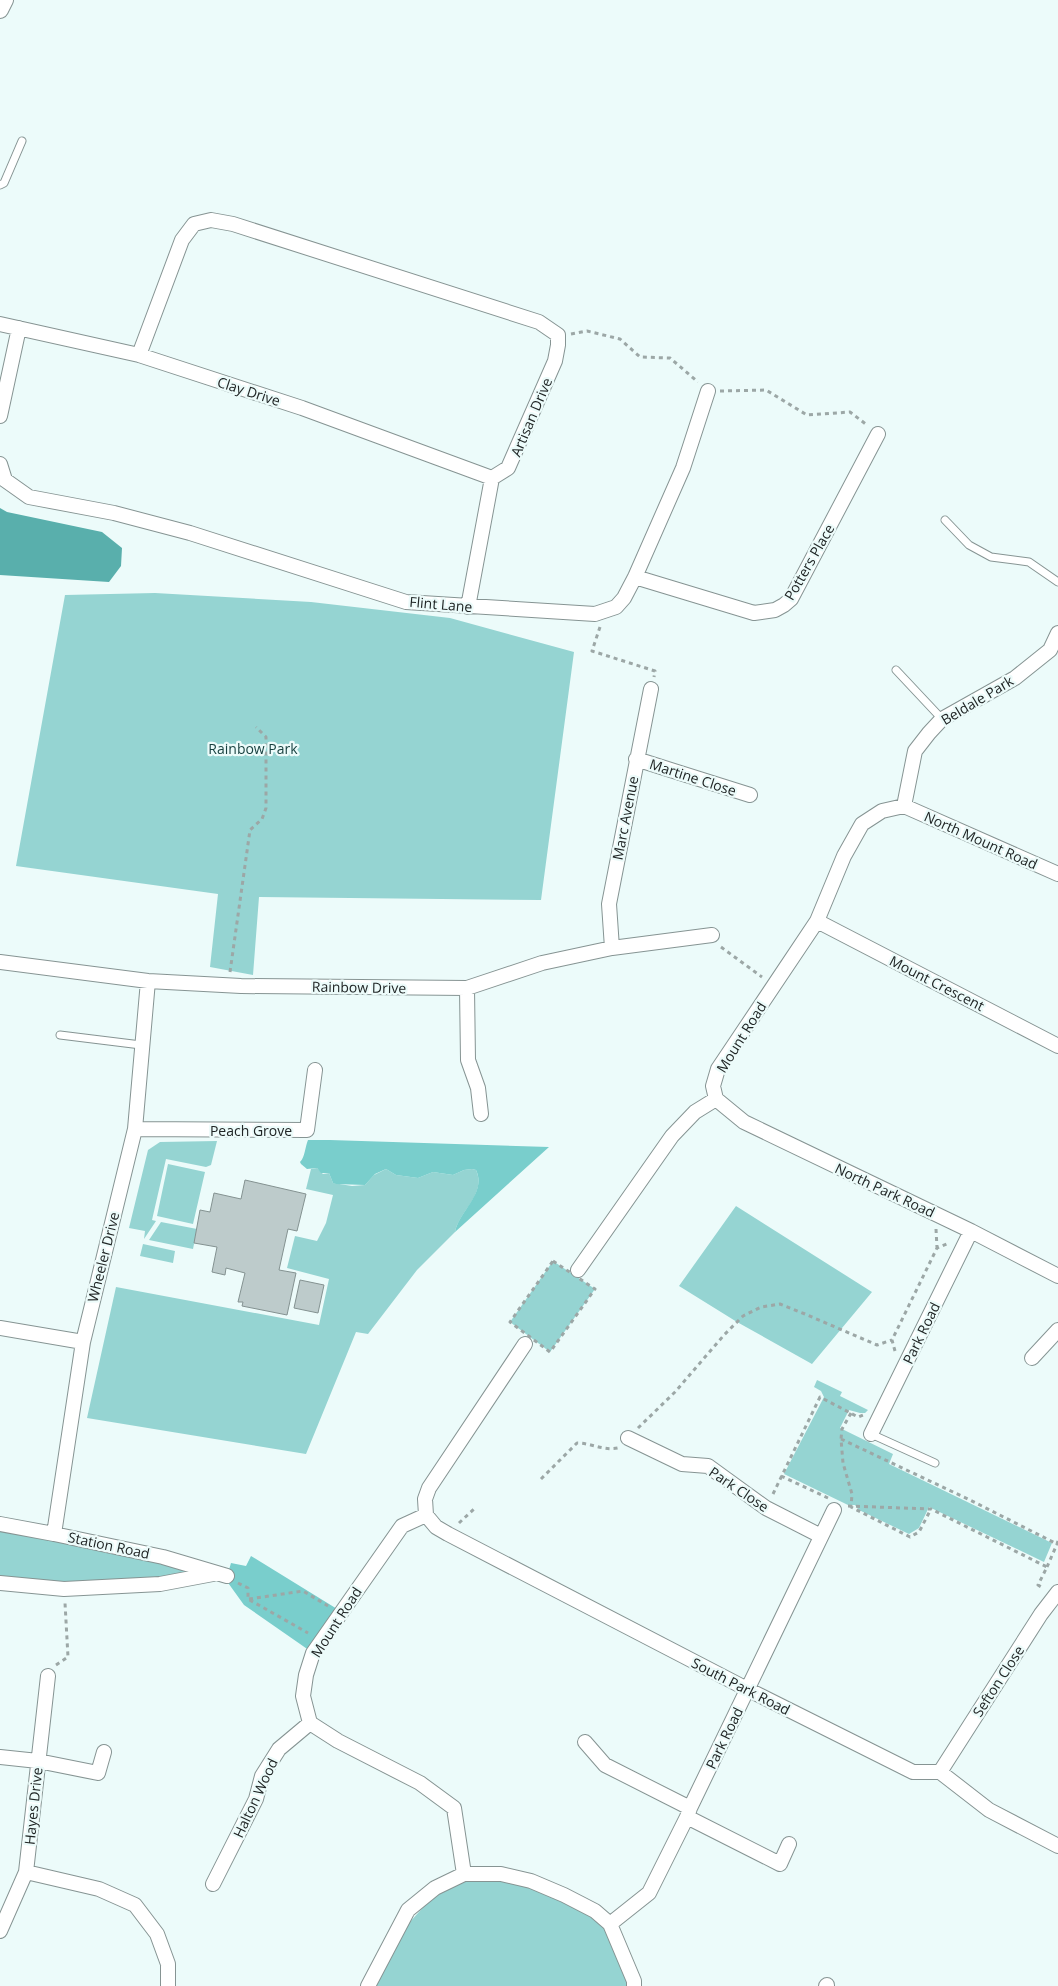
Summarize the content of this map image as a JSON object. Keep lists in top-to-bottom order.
{
  "streets": {
    "street": [
      "Clay Drive",
      "Artisan Drive",
      "Potters Place",
      "Flint Lane",
      "Beldale Park",
      "Martine Close",
      "Marc Avenue",
      "North Mount Road",
      "Mount Crescent",
      "Rainbow Drive",
      "Mount Road",
      "Peach Grove",
      "North Park Road",
      "Wheeler Drive",
      "Park Road",
      "Park Close",
      "Station Road",
      "Sefton Close",
      "South Park Road",
      "Halton Wood",
      "Hayes Drive"
    ]
  },
  "crossings": [
    ["Clay Drive", "Artisan Drive"],
    ["Beldale Park", "North Mount Road"],
    ["Beldale Park", "Mount Road"],
    ["Martine Close", "Marc Avenue"],
    ["Marc Avenue", "Rainbow Drive"],
    ["North Mount Road", "Mount Road"],
    ["Mount Crescent", "Mount Road"],
    ["Rainbow Drive", "Wheeler Drive"],
    ["Mount Road", "North Park Road"],
    ["Mount Road", "South Park Road"],
    ["Mount Road", "Halton Wood"],
    ["Peach Grove", "Wheeler Drive"],
    ["North Park Road", "Park Road"],
    ["Wheeler Drive", "Station Road"],
    ["Park Road", "Park Close"],
    ["Park Road", "South Park Road"],
    ["Sefton Close", "South Park Road"]
  ],
  "parks": ["Rainbow Park"]
}
